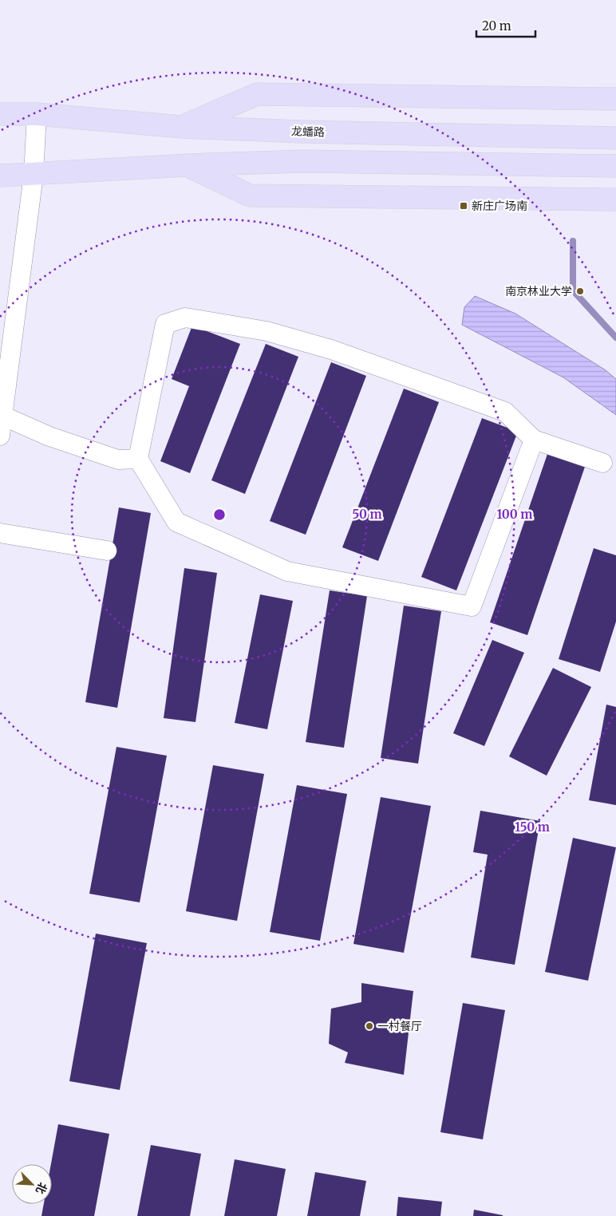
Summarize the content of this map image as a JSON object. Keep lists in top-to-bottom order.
{
  "streets": {
    "main road": ["龙蟠路"]
  },
  "places": {
    "transit": ["新庄广场南"],
    "other": ["南京林业大学", "一村餐厅"]
  },
  "scale_bar": "20 m",
  "north": "bottom right",
  "rings": ["50 m", "100 m", "150 m"]
}
